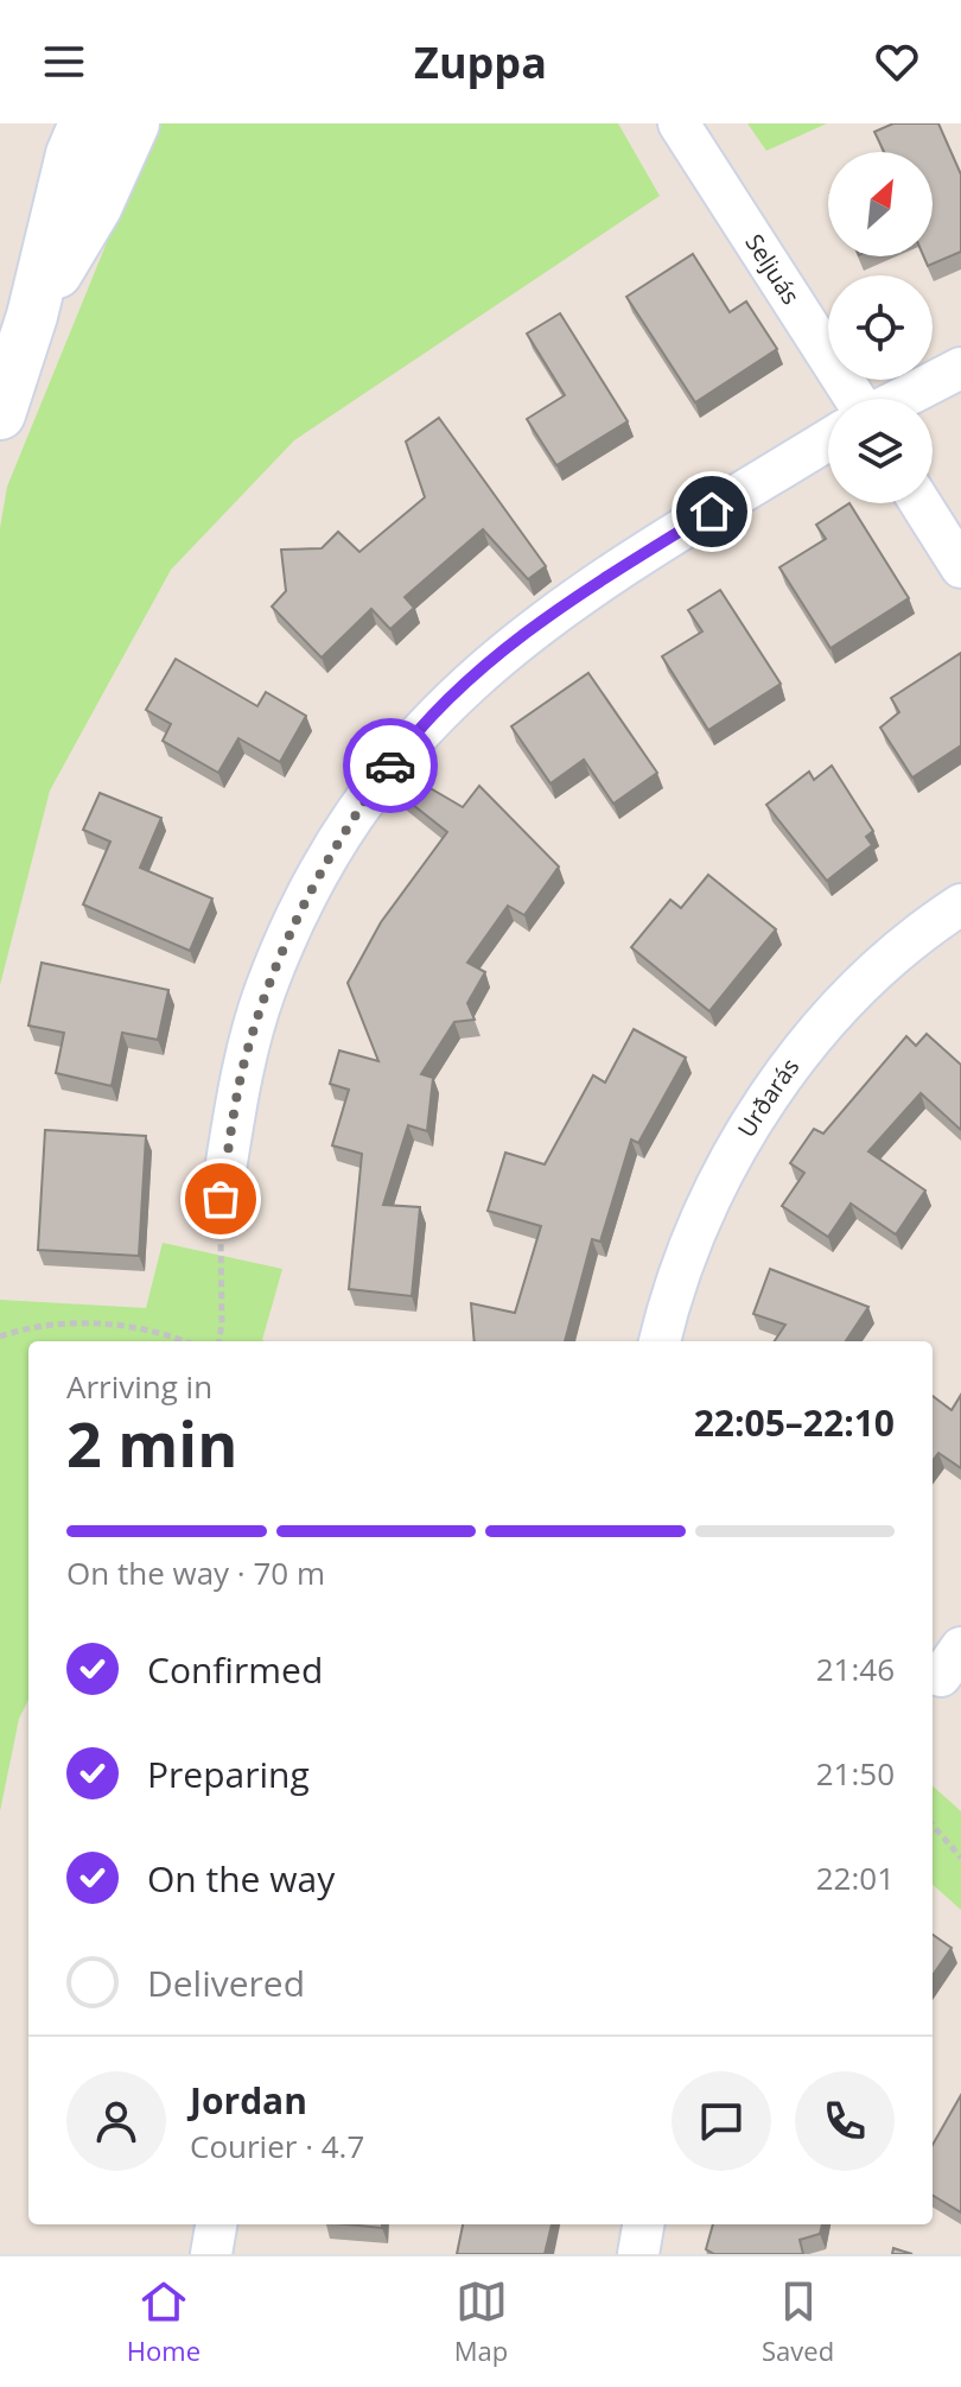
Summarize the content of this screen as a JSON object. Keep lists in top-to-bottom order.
{
  "streets": {
    "street": ["Seljuás", "Urðarás"]
  },
  "north": "top right",
  "page": {
    "header": "Zuppa",
    "heading": ["2 min", "Arriving in", "22:05–22:10"],
    "panel": ["Jordan", "Courier · 4.7"],
    "bar": "On the way · 70 m",
    "list": [
      ["Confirmed", "21:46"],
      ["Preparing", "21:50"],
      ["On the way", "22:01"],
      "Delivered"
    ],
    "tabs": ["Home", "Map", "Saved"]
  }
}
